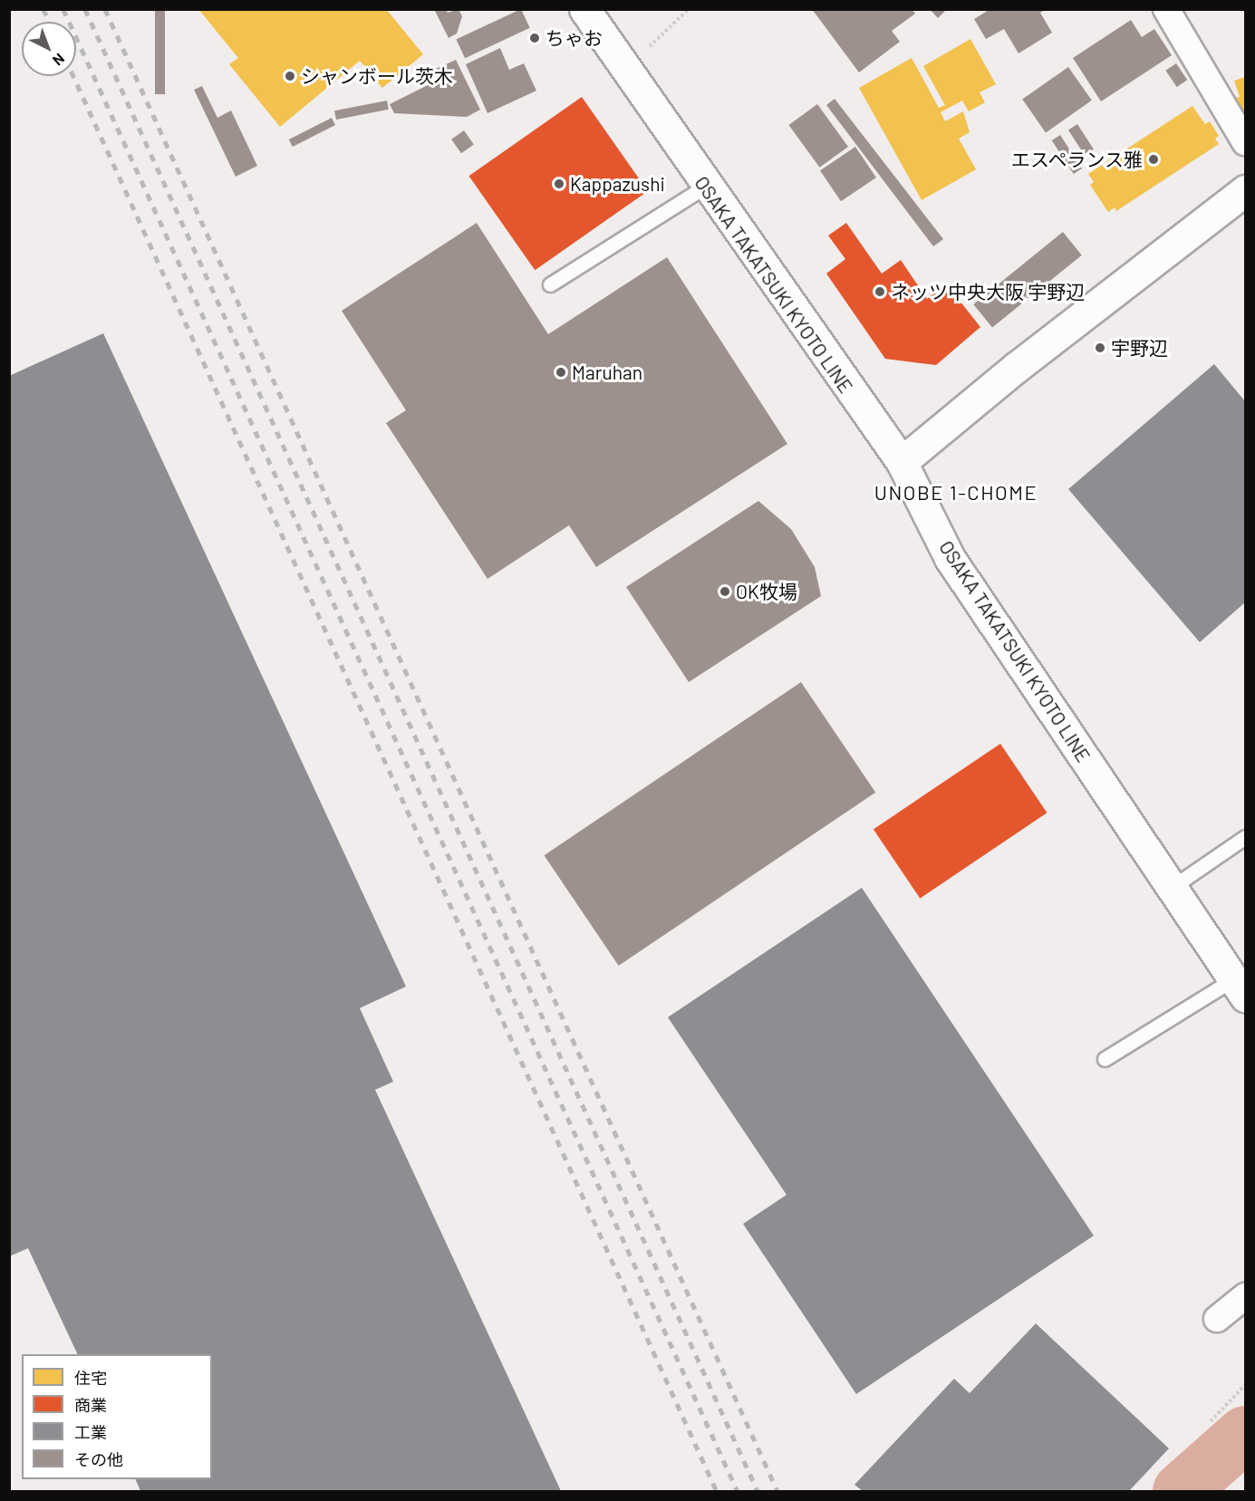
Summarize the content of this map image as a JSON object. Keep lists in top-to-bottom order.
{
  "streets": {
    "main road": ["OSAKA TAKATSUKI KYOTO LINE"]
  },
  "districts": ["UNOBE 1-CHOME"],
  "places": [
    "ちゃお",
    "シャンボール茨木",
    "エスペランス雅",
    "Kappazushi",
    "ネッツ中央大阪 宇野辺",
    "宇野辺",
    "Maruhan",
    "OK牧場"
  ],
  "legend": [
    "住宅",
    "商業",
    "工業",
    "その他"
  ],
  "north": "bottom right"
}
